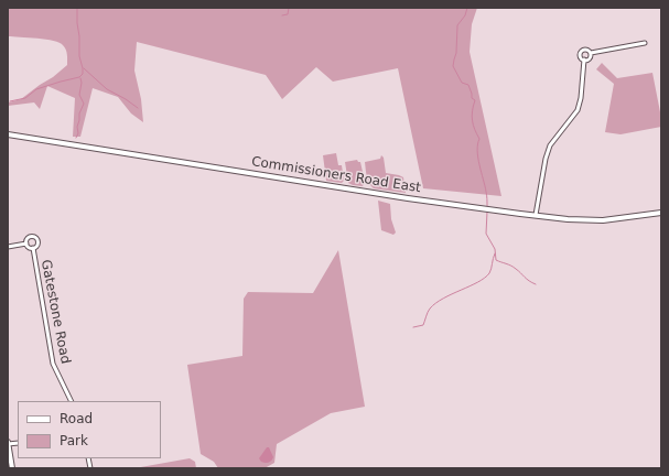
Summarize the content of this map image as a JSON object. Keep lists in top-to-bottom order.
{
  "streets": {
    "main road": ["Commissioners Road East"],
    "street": ["Gatestone Road"]
  },
  "legend": ["Road", "Park"]
}
